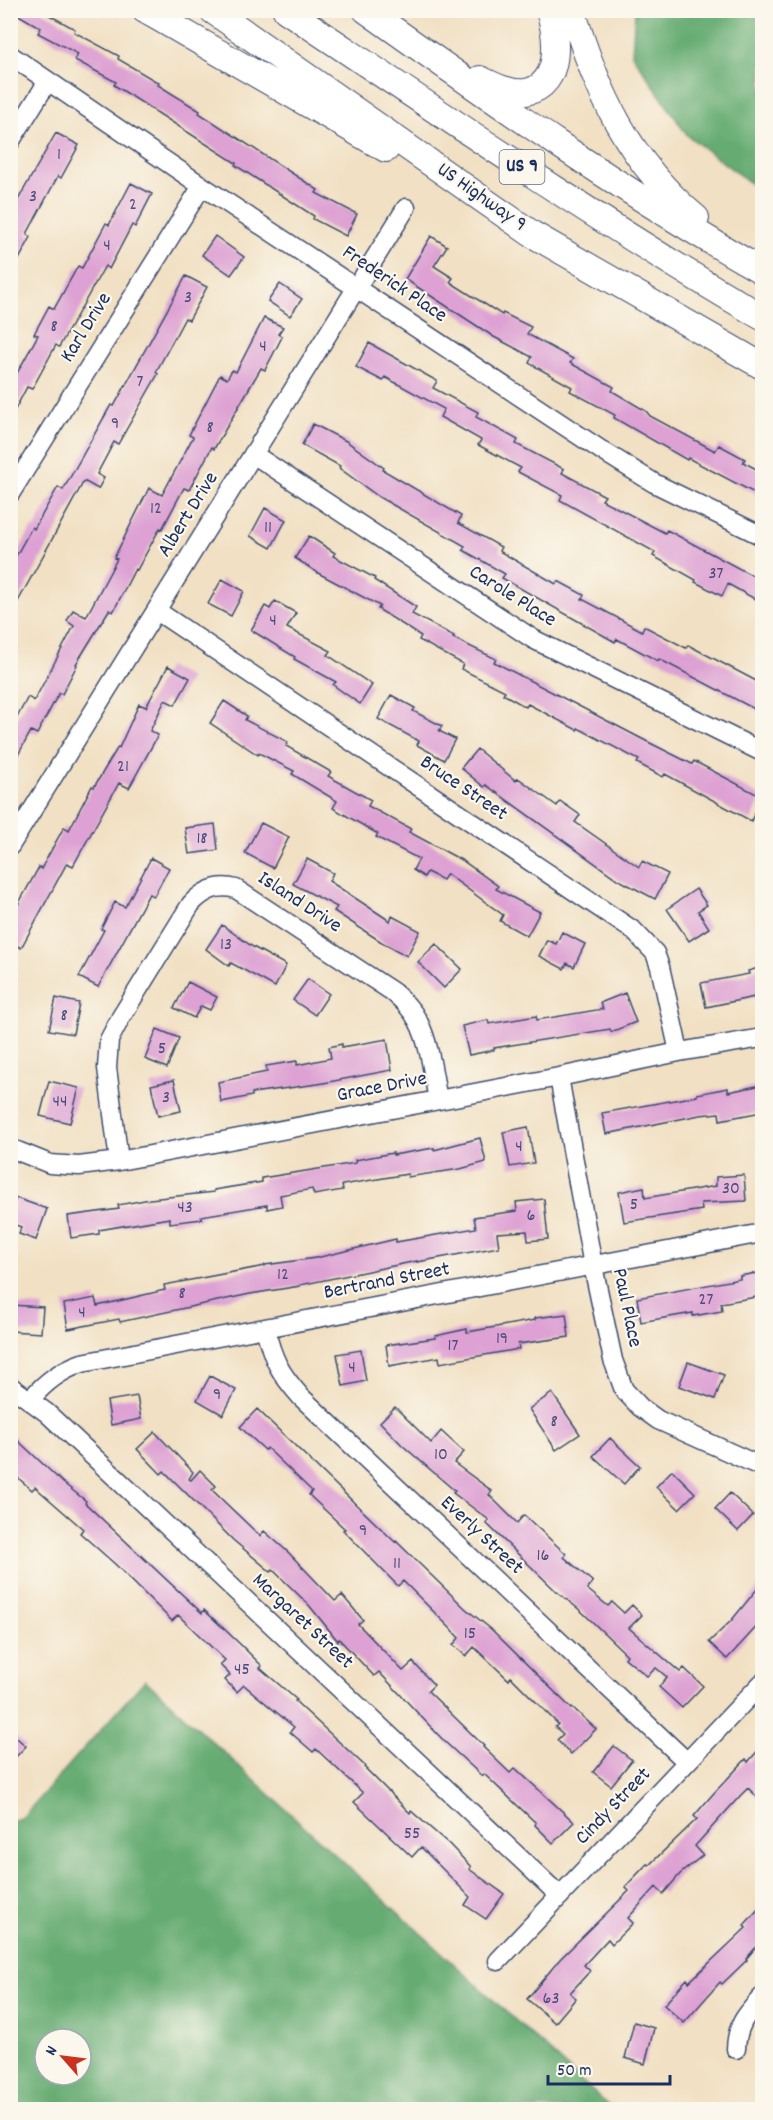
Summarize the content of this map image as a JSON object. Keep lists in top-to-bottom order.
{
  "streets": {
    "highway": ["US 9", "US Highway 9"],
    "street": [
      "Frederick Place",
      "Karl Drive",
      "Albert Drive",
      "Carole Place",
      "Bruce Street",
      "Island Drive",
      "Grace Drive",
      "Bertrand Street",
      "Paul Place",
      "Everly Street",
      "Margaret Street",
      "Cindy Street"
    ]
  },
  "crossings": [
    ["Frederick Place", "Karl Drive"],
    ["Frederick Place", "Albert Drive"],
    ["Albert Drive", "Carole Place"],
    ["Albert Drive", "Bruce Street"],
    ["Bruce Street", "Grace Drive"],
    ["Island Drive", "Grace Drive"],
    ["Grace Drive", "Paul Place"],
    ["Bertrand Street", "Paul Place"],
    ["Bertrand Street", "Everly Street"],
    ["Bertrand Street", "Margaret Street"],
    ["Everly Street", "Cindy Street"],
    ["Margaret Street", "Cindy Street"]
  ],
  "house_numbers": [
    "1",
    "3",
    "2",
    "4",
    "3",
    "8",
    "4",
    "7",
    "9",
    "8",
    "12",
    "11",
    "37",
    "4",
    "21",
    "18",
    "13",
    "8",
    "5",
    "3",
    "44",
    "4",
    "30",
    "5",
    "43",
    "6",
    "12",
    "8",
    "27",
    "4",
    "19",
    "17",
    "4",
    "9",
    "8",
    "10",
    "9",
    "16",
    "11",
    "15",
    "45",
    "55",
    "63"
  ],
  "scale_bar": "50 m",
  "north": "top left"
}
